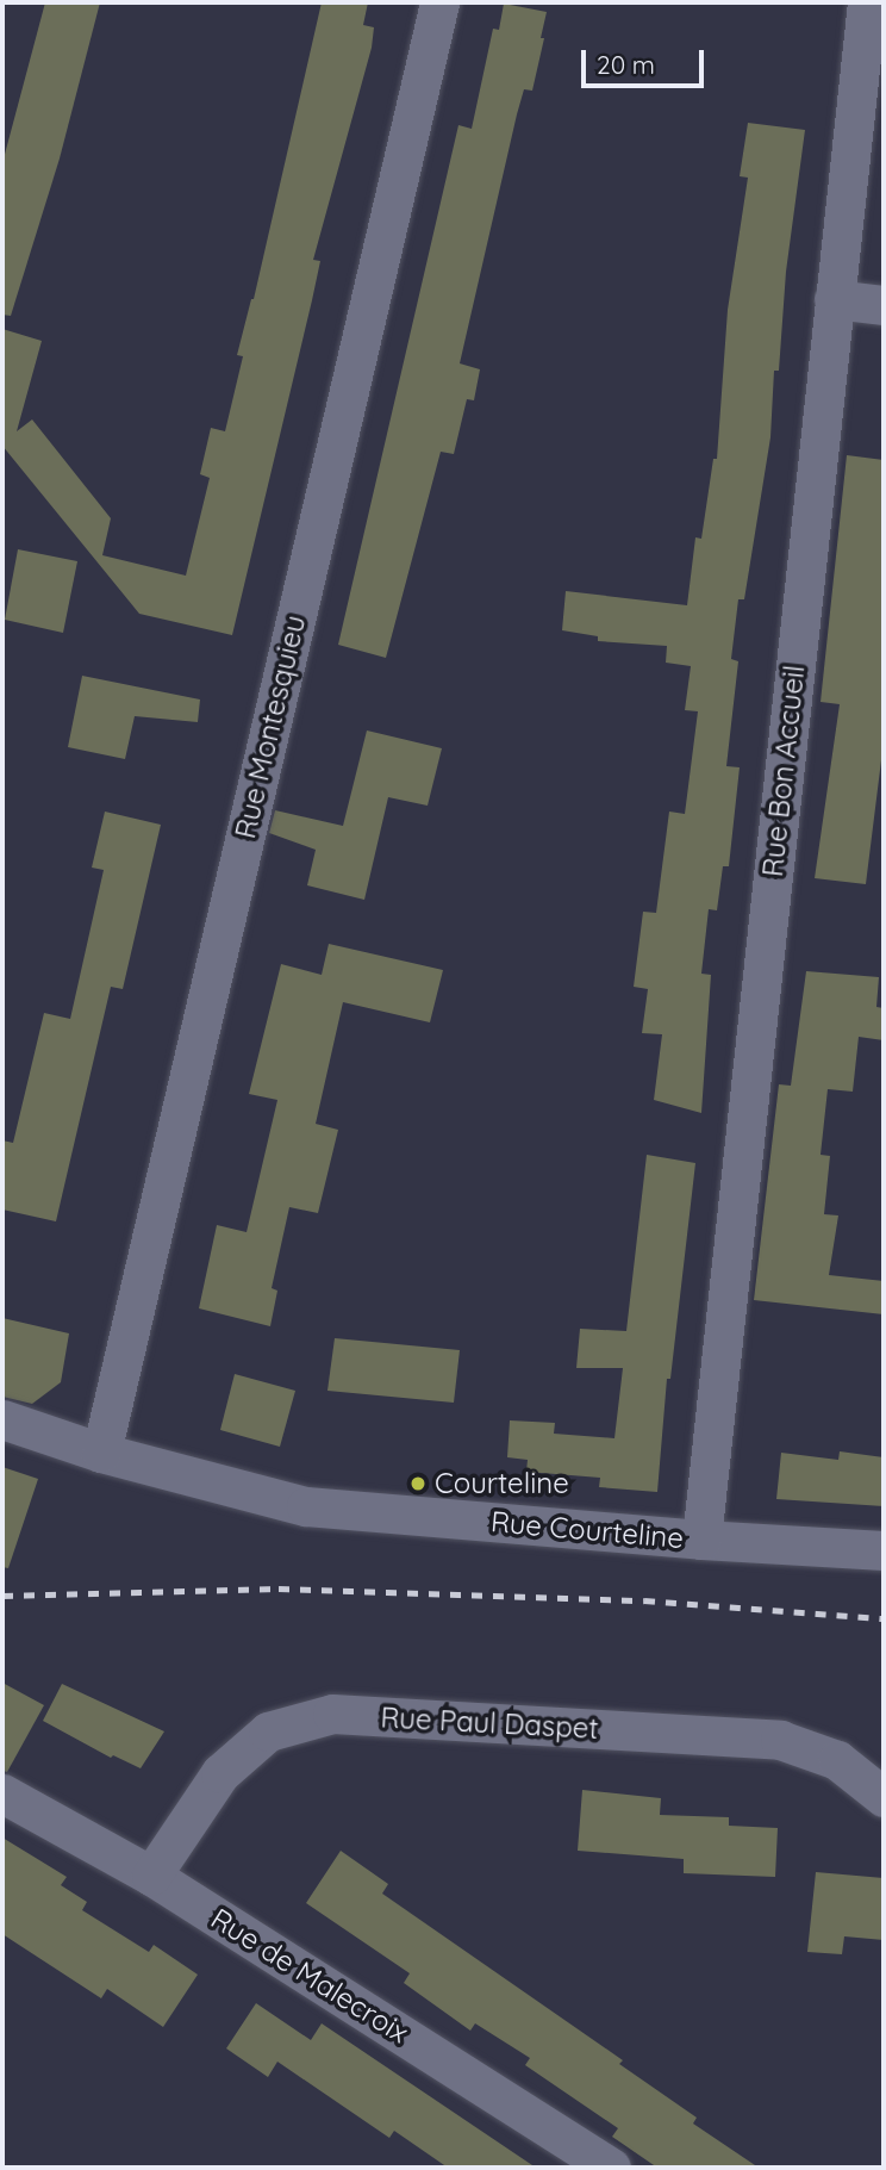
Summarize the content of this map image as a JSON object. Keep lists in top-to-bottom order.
{
  "streets": {
    "street": [
      "Rue Montesquieu",
      "Rue Bon Accueil",
      "Rue Courteline",
      "Rue Paul Daspet",
      "Rue de Malecroix"
    ]
  },
  "crossings": [
    ["Rue Montesquieu", "Rue Courteline"],
    ["Rue Bon Accueil", "Rue Courteline"],
    ["Rue Paul Daspet", "Rue de Malecroix"]
  ],
  "places": ["Courteline"],
  "scale_bar": "20 m"
}
